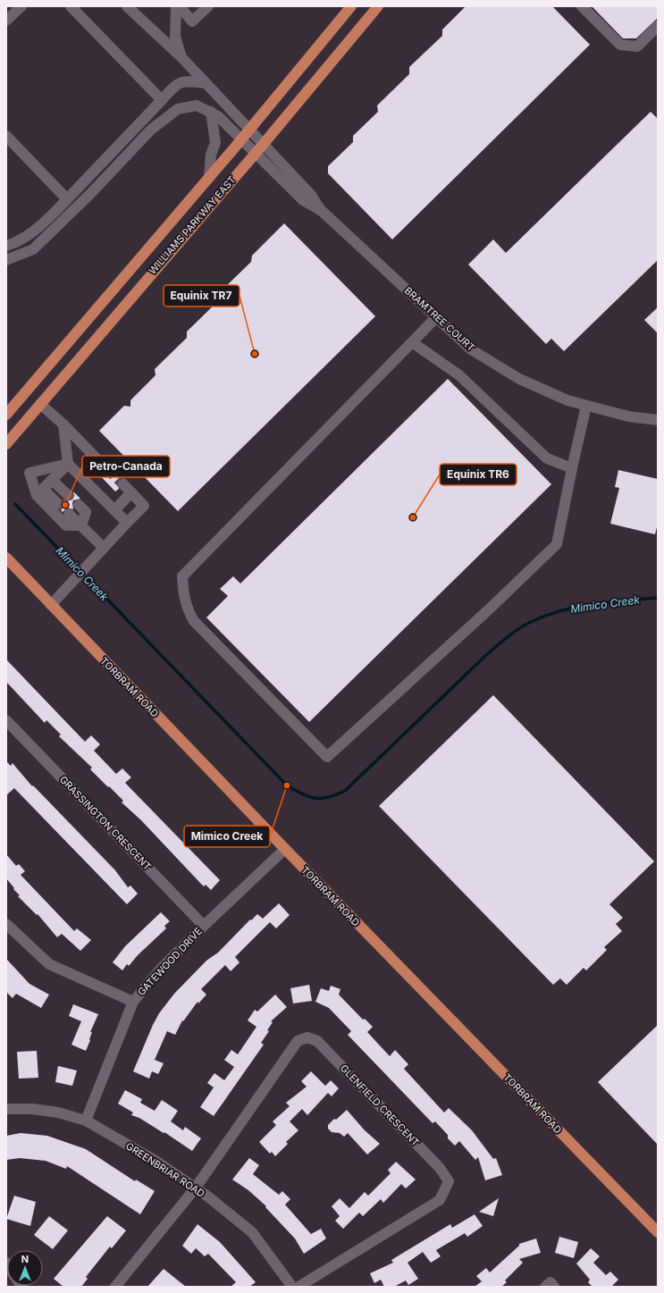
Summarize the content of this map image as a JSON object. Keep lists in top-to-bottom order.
{
  "streets": {
    "main road": ["WILLIAMS PARKWAY EAST", "TORBRAM ROAD"],
    "street": [
      "BRAMTREE COURT",
      "GRASSINGTON CRESCENT",
      "GATEWOOD DRIVE",
      "GLENFIELD CRESCENT",
      "GREENBRIAR ROAD"
    ]
  },
  "crossings": [
    ["WILLIAMS PARKWAY EAST", "BRAMTREE COURT"],
    ["TORBRAM ROAD", "GATEWOOD DRIVE"],
    ["GRASSINGTON CRESCENT", "GATEWOOD DRIVE"],
    ["GATEWOOD DRIVE", "GREENBRIAR ROAD"],
    ["GLENFIELD CRESCENT", "GREENBRIAR ROAD"]
  ],
  "water": ["Mimico Creek"],
  "places": [
    "Equinix TR7",
    "Petro-Canada",
    "Equinix TR6",
    "Mimico Creek"
  ],
  "north": "top"
}
